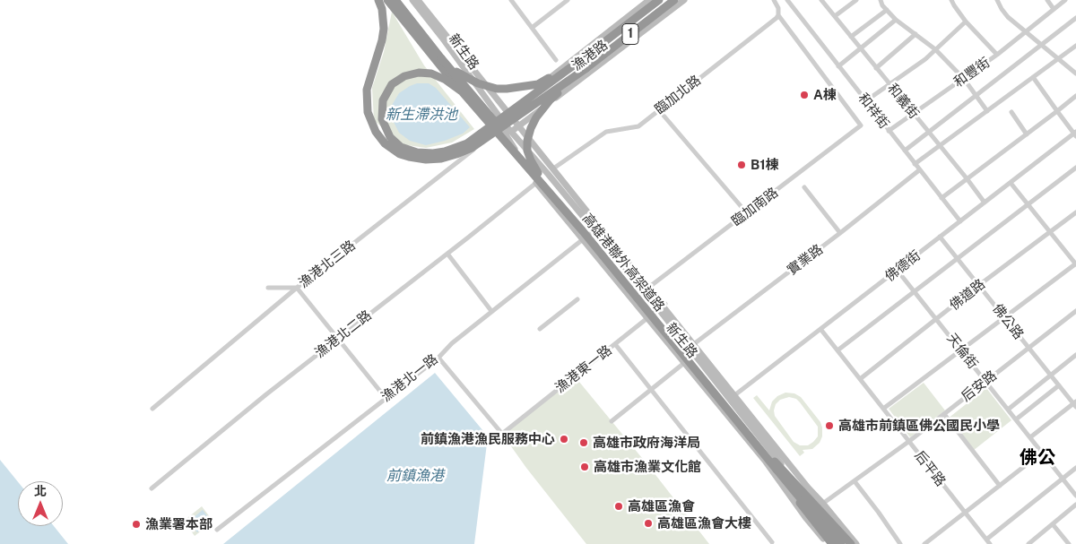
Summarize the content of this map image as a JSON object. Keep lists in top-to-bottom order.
{
  "streets": {
    "highway": ["1", "高雄港聯外高架道路"],
    "street": [
      "新生路",
      "漁港路",
      "和豐街",
      "臨加北路",
      "和義街",
      "和祥街",
      "臨加南路",
      "實業路",
      "漁港北三路",
      "佛德街",
      "佛道路",
      "佛公路",
      "漁港北二路",
      "天倫街",
      "漁港東一路",
      "漁港北一路",
      "后安路",
      "后平路"
    ]
  },
  "crossings": [
    ["新生路", "漁港路"],
    ["新生路", "臨加北路"],
    ["新生路", "臨加南路"],
    ["新生路", "實業路"],
    ["新生路", "漁港北三路"],
    ["新生路", "佛德街"],
    ["新生路", "漁港北二路"],
    ["新生路", "漁港東一路"],
    ["新生路", "漁港北一路"],
    ["新生路", "后安路"],
    ["和豐街", "和義街"],
    ["和豐街", "和祥街"],
    ["臨加北路", "臨加南路"],
    ["和義街", "佛德街"],
    ["和祥街", "實業路"],
    ["和祥街", "佛德街"],
    ["佛德街", "佛公路"],
    ["佛德街", "天倫街"],
    ["佛德街", "后平路"],
    ["佛道路", "佛公路"],
    ["佛道路", "天倫街"],
    ["佛道路", "后平路"],
    ["佛公路", "后安路"],
    ["天倫街", "后安路"],
    ["漁港東一路", "漁港北一路"],
    ["后安路", "后平路"]
  ],
  "districts": ["佛公"],
  "water": ["新生滯洪池", "前鎮漁港"],
  "places": [
    "A棟",
    "B1棟",
    "高雄市前鎮區佛公國民小學",
    "前鎮漁港漁民服務中心",
    "高雄市政府海洋局",
    "高雄市漁業文化館",
    "高雄區漁會",
    "高雄區漁會大樓",
    "漁業署本部"
  ],
  "north": "top"
}
